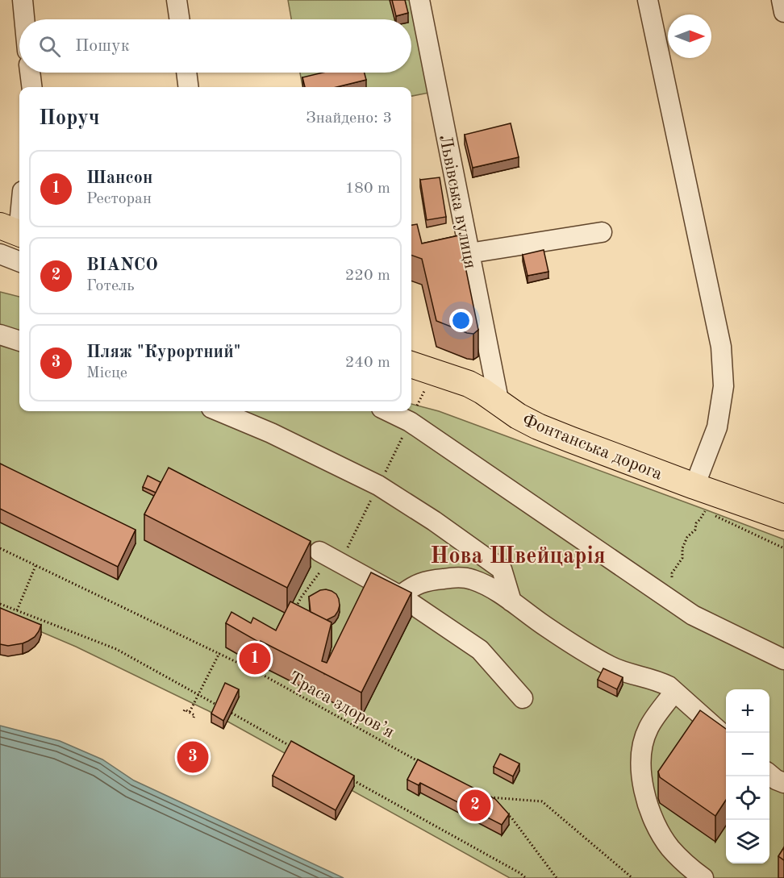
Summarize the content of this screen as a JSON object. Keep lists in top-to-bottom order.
{
  "streets": {
    "main road": ["Фонтанська дорога"],
    "street": ["Львівська вулиця"],
    "path": ["Траса здоров’я"]
  },
  "crossings": [
    ["Львівська вулиця", "Фонтанська дорога"]
  ],
  "districts": ["Нова Швейцарія"],
  "north": "right",
  "page": {
    "search": "Пошук",
    "heading": ["Поруч", "Знайдено: 3"],
    "list": [
      {
        "mark": "1",
        "name": "Шансон",
        "note": "Ресторан",
        "value": "180 m"
      },
      {
        "mark": "2",
        "name": "BIANCO",
        "note": "Готель",
        "value": "220 m"
      },
      {
        "mark": "3",
        "name": "Пляж \"Курортний\"",
        "note": "Місце",
        "value": "240 m"
      }
    ],
    "pins": ["1", "3", "2"],
    "map_buttons": ["+", "−"]
  }
}
